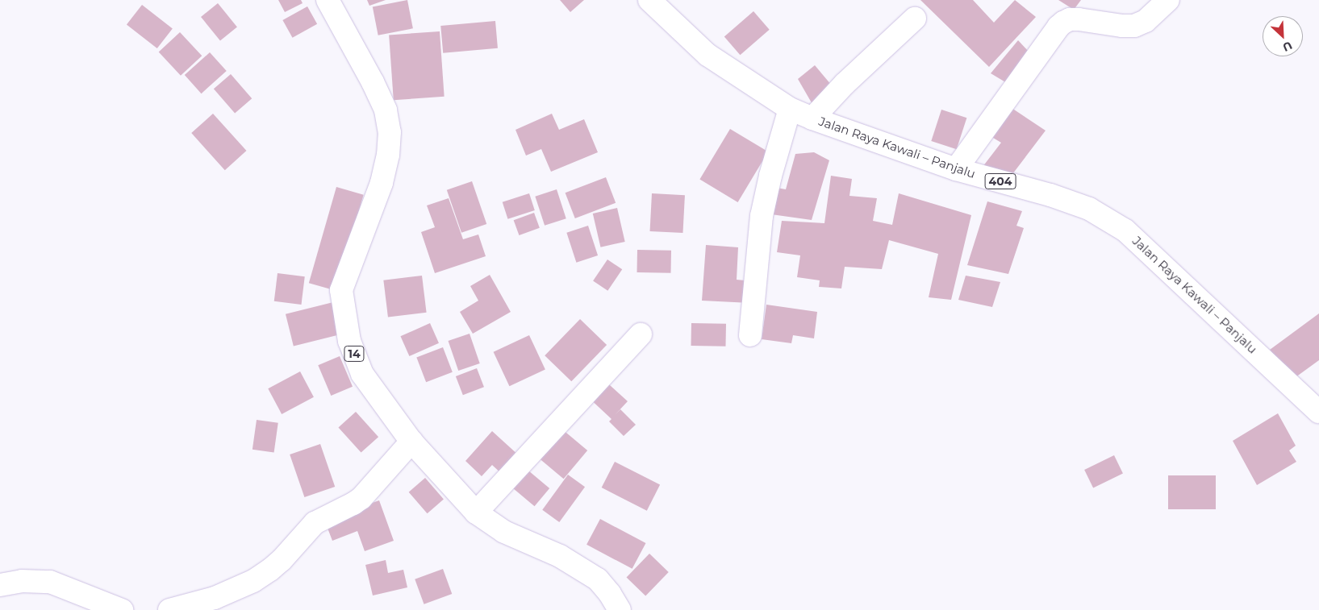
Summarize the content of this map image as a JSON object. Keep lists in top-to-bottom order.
{
  "streets": {
    "main road": ["Jalan Raya Kawali – Panjalu", "404", "14"]
  },
  "north": "bottom right"
}
